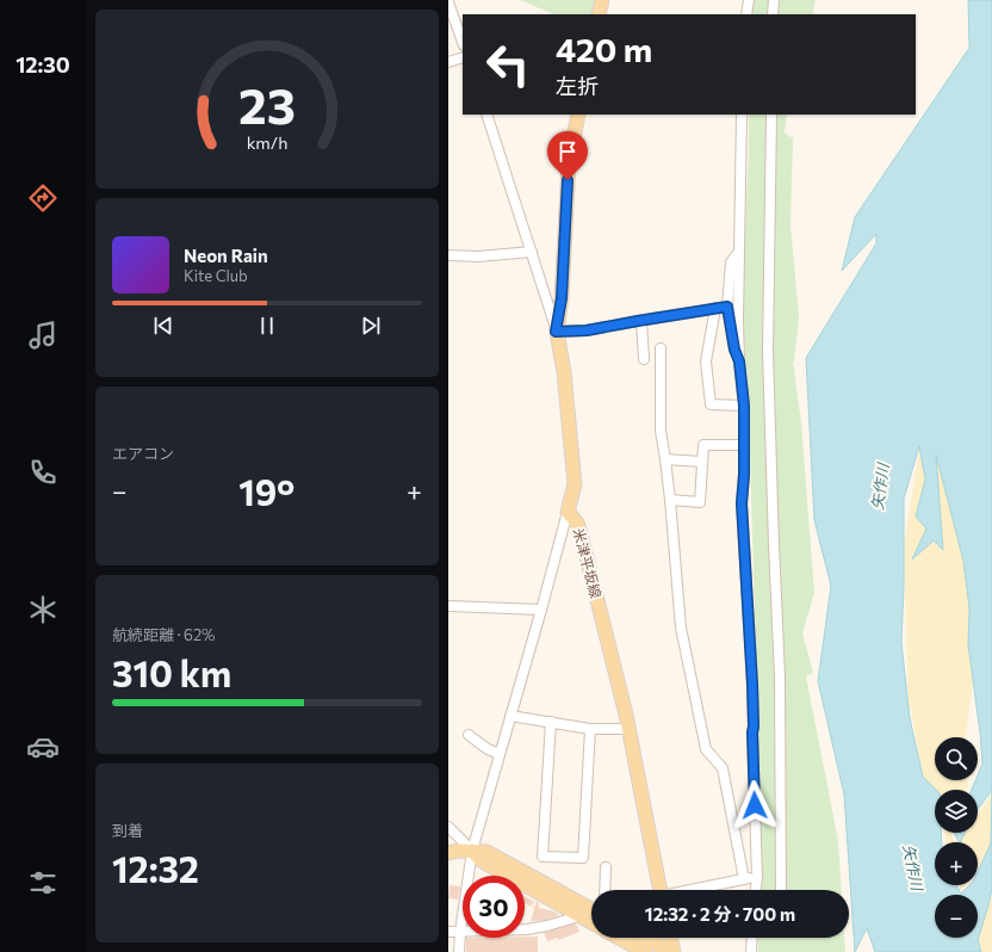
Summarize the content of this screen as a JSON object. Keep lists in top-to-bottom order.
{
  "streets": {
    "main road": ["米津平坂線"]
  },
  "water": ["矢作川"],
  "page": {
    "tabs": "12:30",
    "turn": ["420 m", "左折"],
    "song": ["Neon Rain", "Kite Club"],
    "tile": [
      "エアコン",
      ["航続距離 · 62%", "310 km"],
      ["到着", "12:32"]
    ],
    "heat": ["−", "19°", "+"],
    "map_buttons": ["+", "−"],
    "limit": "30",
    "trip": "12:32 · 2 分 · 700 m",
    "gauge": ["23", "km/h"]
  }
}
